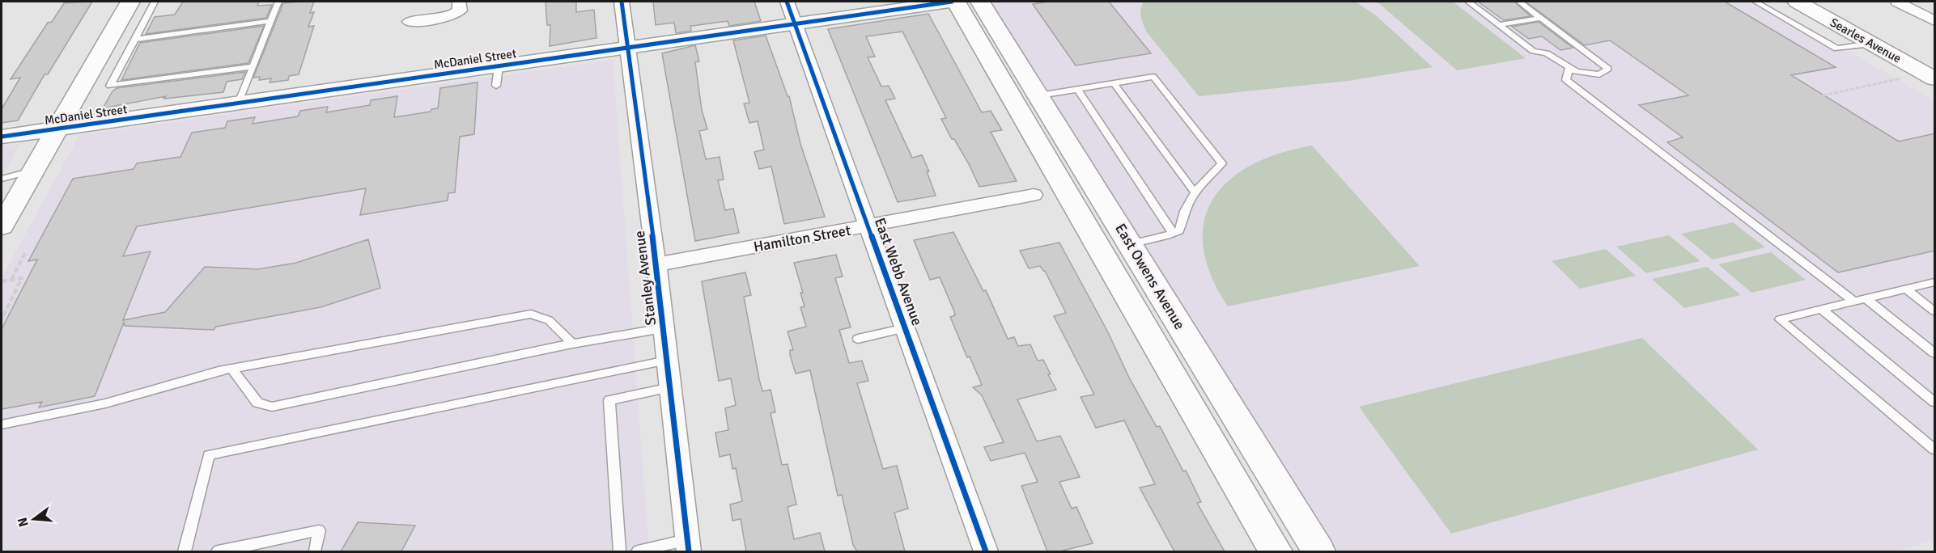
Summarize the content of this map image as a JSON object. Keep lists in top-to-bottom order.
{
  "streets": {
    "main road": ["Searles Avenue", "McDaniel Street", "East Owens Avenue"],
    "street": ["Hamilton Street", "East Webb Avenue", "Stanley Avenue"]
  },
  "crossings": [
    ["McDaniel Street", "East Webb Avenue"],
    ["McDaniel Street", "Stanley Avenue"],
    ["Hamilton Street", "East Webb Avenue"],
    ["Hamilton Street", "Stanley Avenue"]
  ],
  "north": "left"
}
